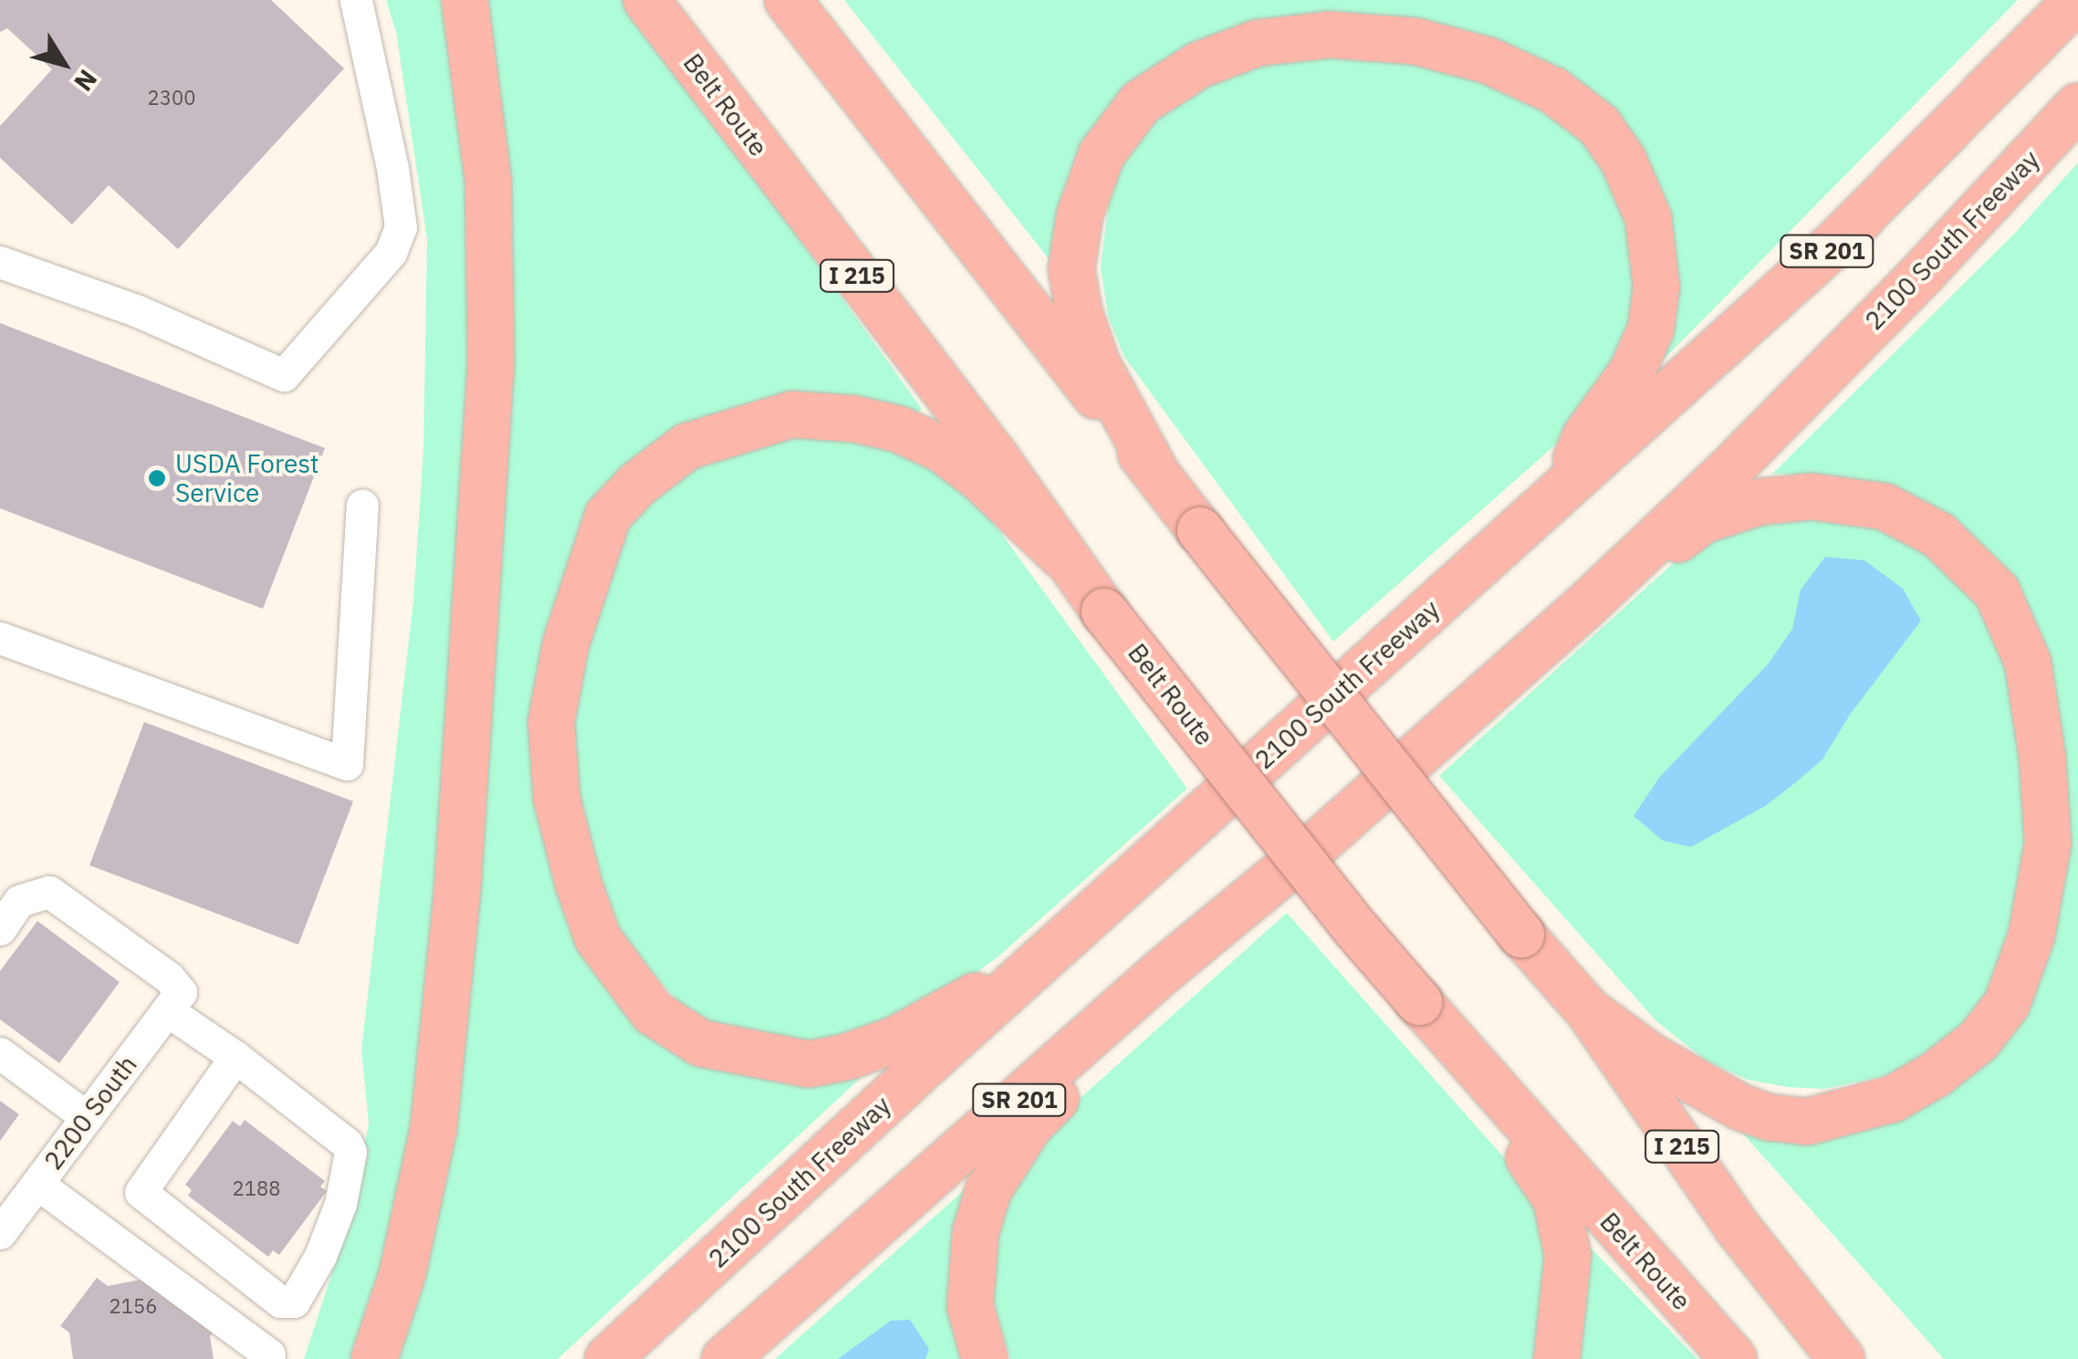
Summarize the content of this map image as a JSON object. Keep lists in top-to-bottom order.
{
  "streets": {
    "highway": [
      "Belt Route",
      "2100 South Freeway",
      "SR 201",
      "I 215"
    ],
    "street": ["2200 South"]
  },
  "places": ["USDA Forest Service"],
  "house_numbers": ["2300", "2188", "2156"],
  "north": "bottom right"
}
